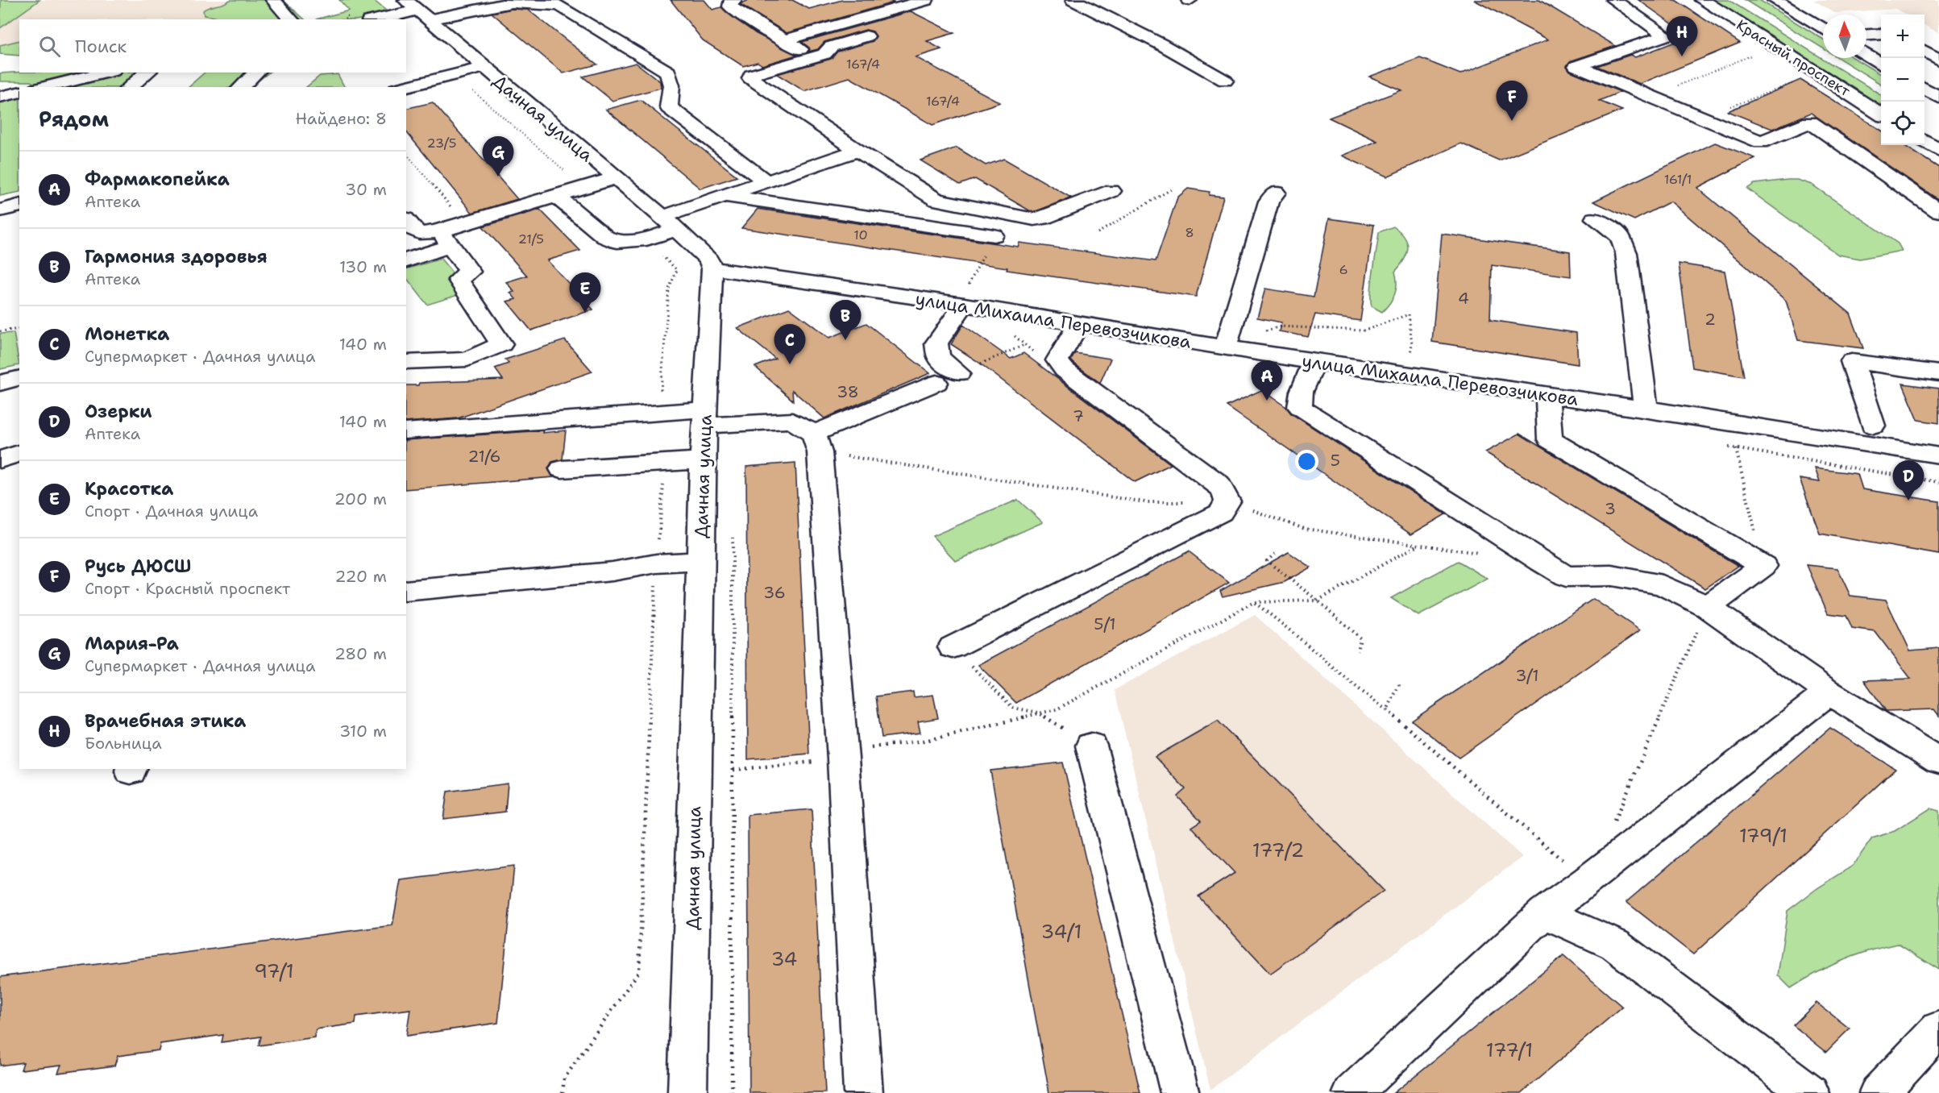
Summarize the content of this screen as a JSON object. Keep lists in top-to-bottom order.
{
  "streets": {
    "street": ["Красный проспект", "Дачная улица", "улица Михаила Перевозчикова"]
  },
  "crossings": [
    ["Дачная улица", "улица Михаила Перевозчикова"]
  ],
  "house_numbers": [
    "167/4",
    "167/4",
    "23/5",
    "161/1",
    "8",
    "10",
    "21/5",
    "6",
    "4",
    "2",
    "38",
    "7",
    "21/6",
    "5",
    "3",
    "36",
    "5/1",
    "3/1",
    "179/1",
    "177/2",
    "34/1",
    "34",
    "97/1",
    "177/1"
  ],
  "north": "top",
  "page": {
    "map_buttons": ["+", "−"],
    "pins": [
      "H",
      "F",
      "G",
      "E",
      "B",
      "C",
      "A",
      "D"
    ],
    "search": "Поиск",
    "heading": ["Рядом", "Найдено: 8"],
    "list": [
      {
        "mark": "A",
        "name": "Фармакопейка",
        "note": "Аптека",
        "value": "30 m"
      },
      {
        "mark": "B",
        "name": "Гармония здоровья",
        "note": "Аптека",
        "value": "130 m"
      },
      {
        "mark": "C",
        "name": "Монетка",
        "note": "Супермаркет · Дачная улица",
        "value": "140 m"
      },
      {
        "mark": "D",
        "name": "Озерки",
        "note": "Аптека",
        "value": "140 m"
      },
      {
        "mark": "E",
        "name": "Красотка",
        "note": "Спорт · Дачная улица",
        "value": "200 m"
      },
      {
        "mark": "F",
        "name": "Русь ДЮСШ",
        "note": "Спорт · Красный проспект",
        "value": "220 m"
      },
      {
        "mark": "G",
        "name": "Мария-Ра",
        "note": "Супермаркет · Дачная улица",
        "value": "280 m"
      },
      {
        "mark": "H",
        "name": "Врачебная этика",
        "note": "Больница",
        "value": "310 m"
      }
    ]
  }
}
